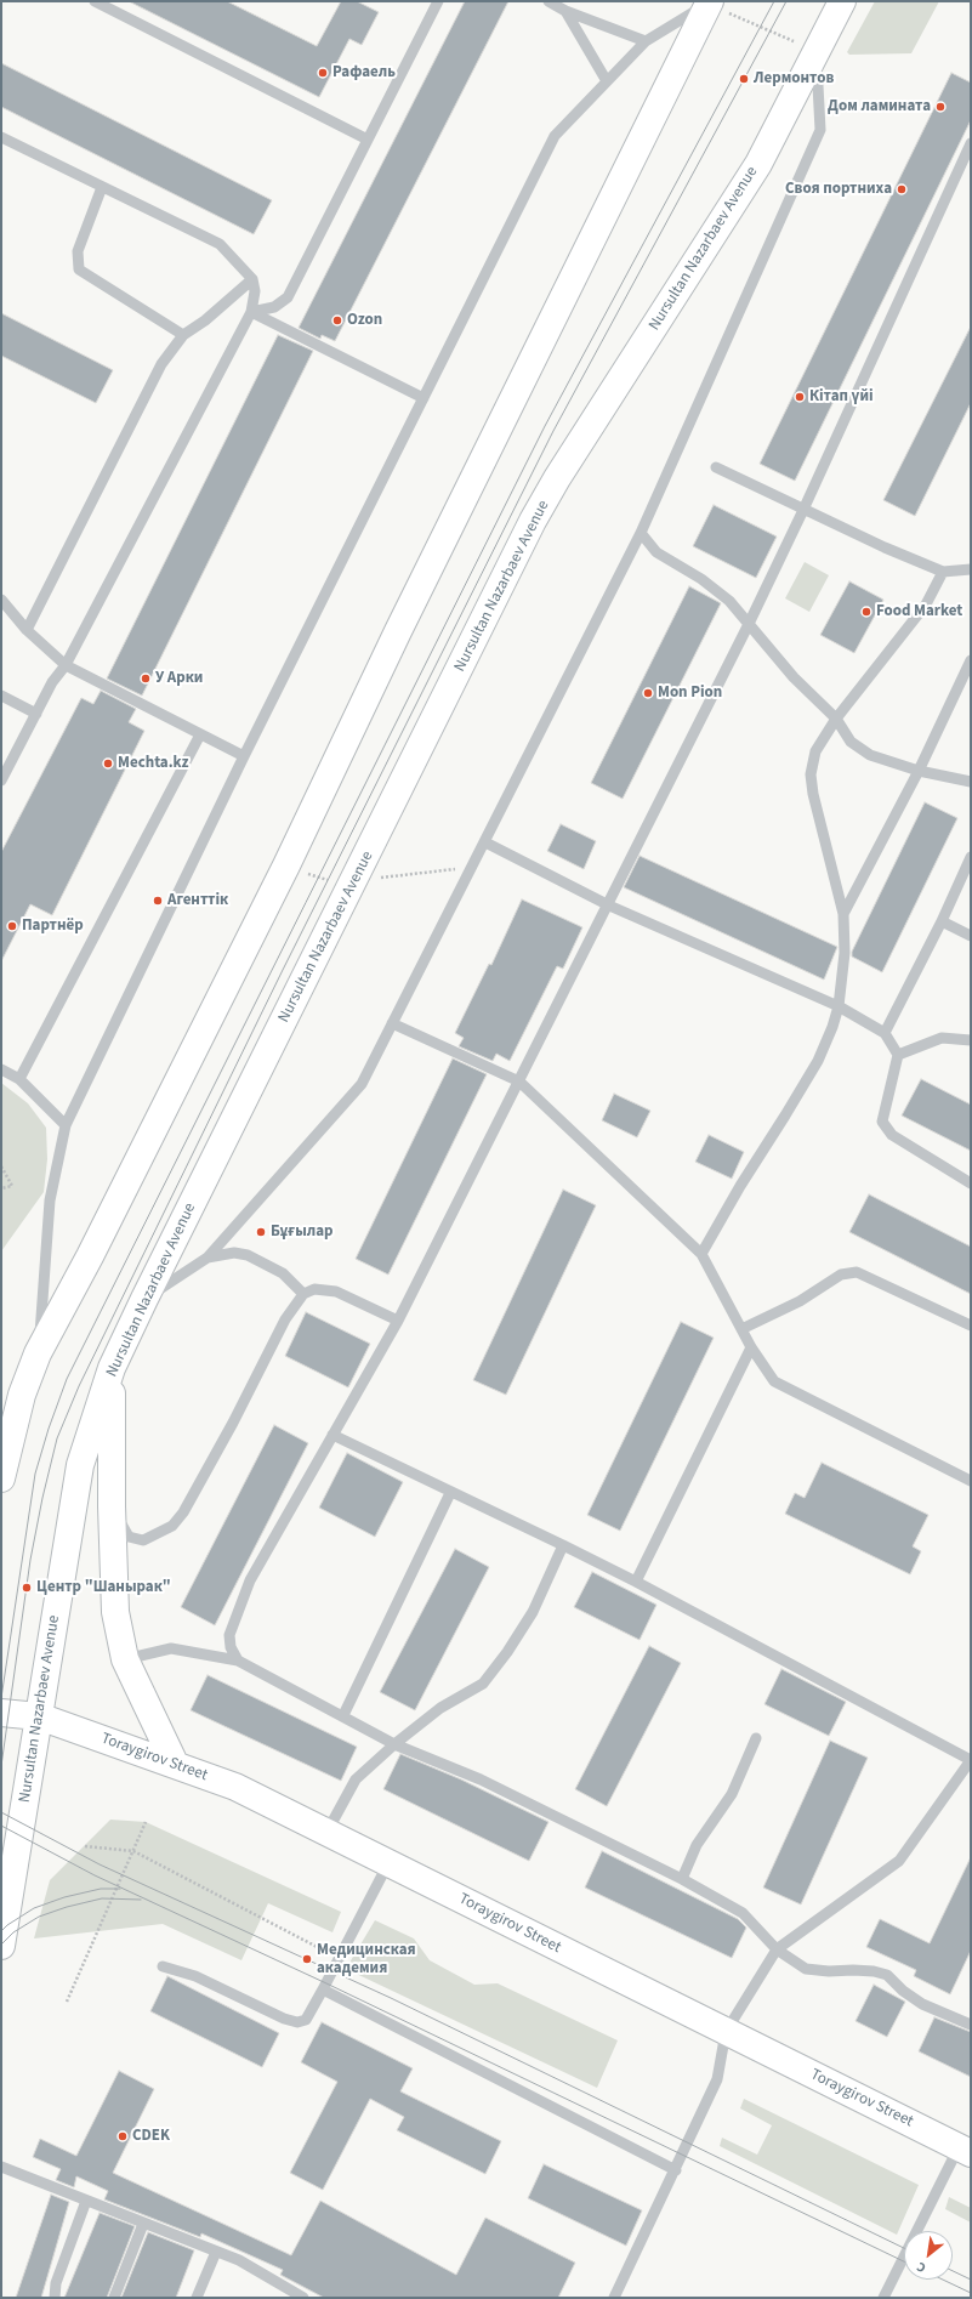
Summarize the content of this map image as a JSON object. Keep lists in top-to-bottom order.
{
  "streets": {
    "main road": ["Nursultan Nazarbaev Avenue", "Toraygirov Street"]
  },
  "crossings": [
    ["Nursultan Nazarbaev Avenue", "Toraygirov Street"]
  ],
  "places": [
    "Рафаель",
    "Лермонтов",
    "Дом ламината",
    "Своя портниха",
    "Ozon",
    "Кітап үйі",
    "Food Market",
    "У Арки",
    "Mon Pion",
    "Mechta.kz",
    "Агенттік",
    "Партнёр",
    "Бұғылар",
    "Центр \"Шанырак\"",
    "Медицинская академия",
    "CDEK"
  ],
  "north": "bottom left"
}
